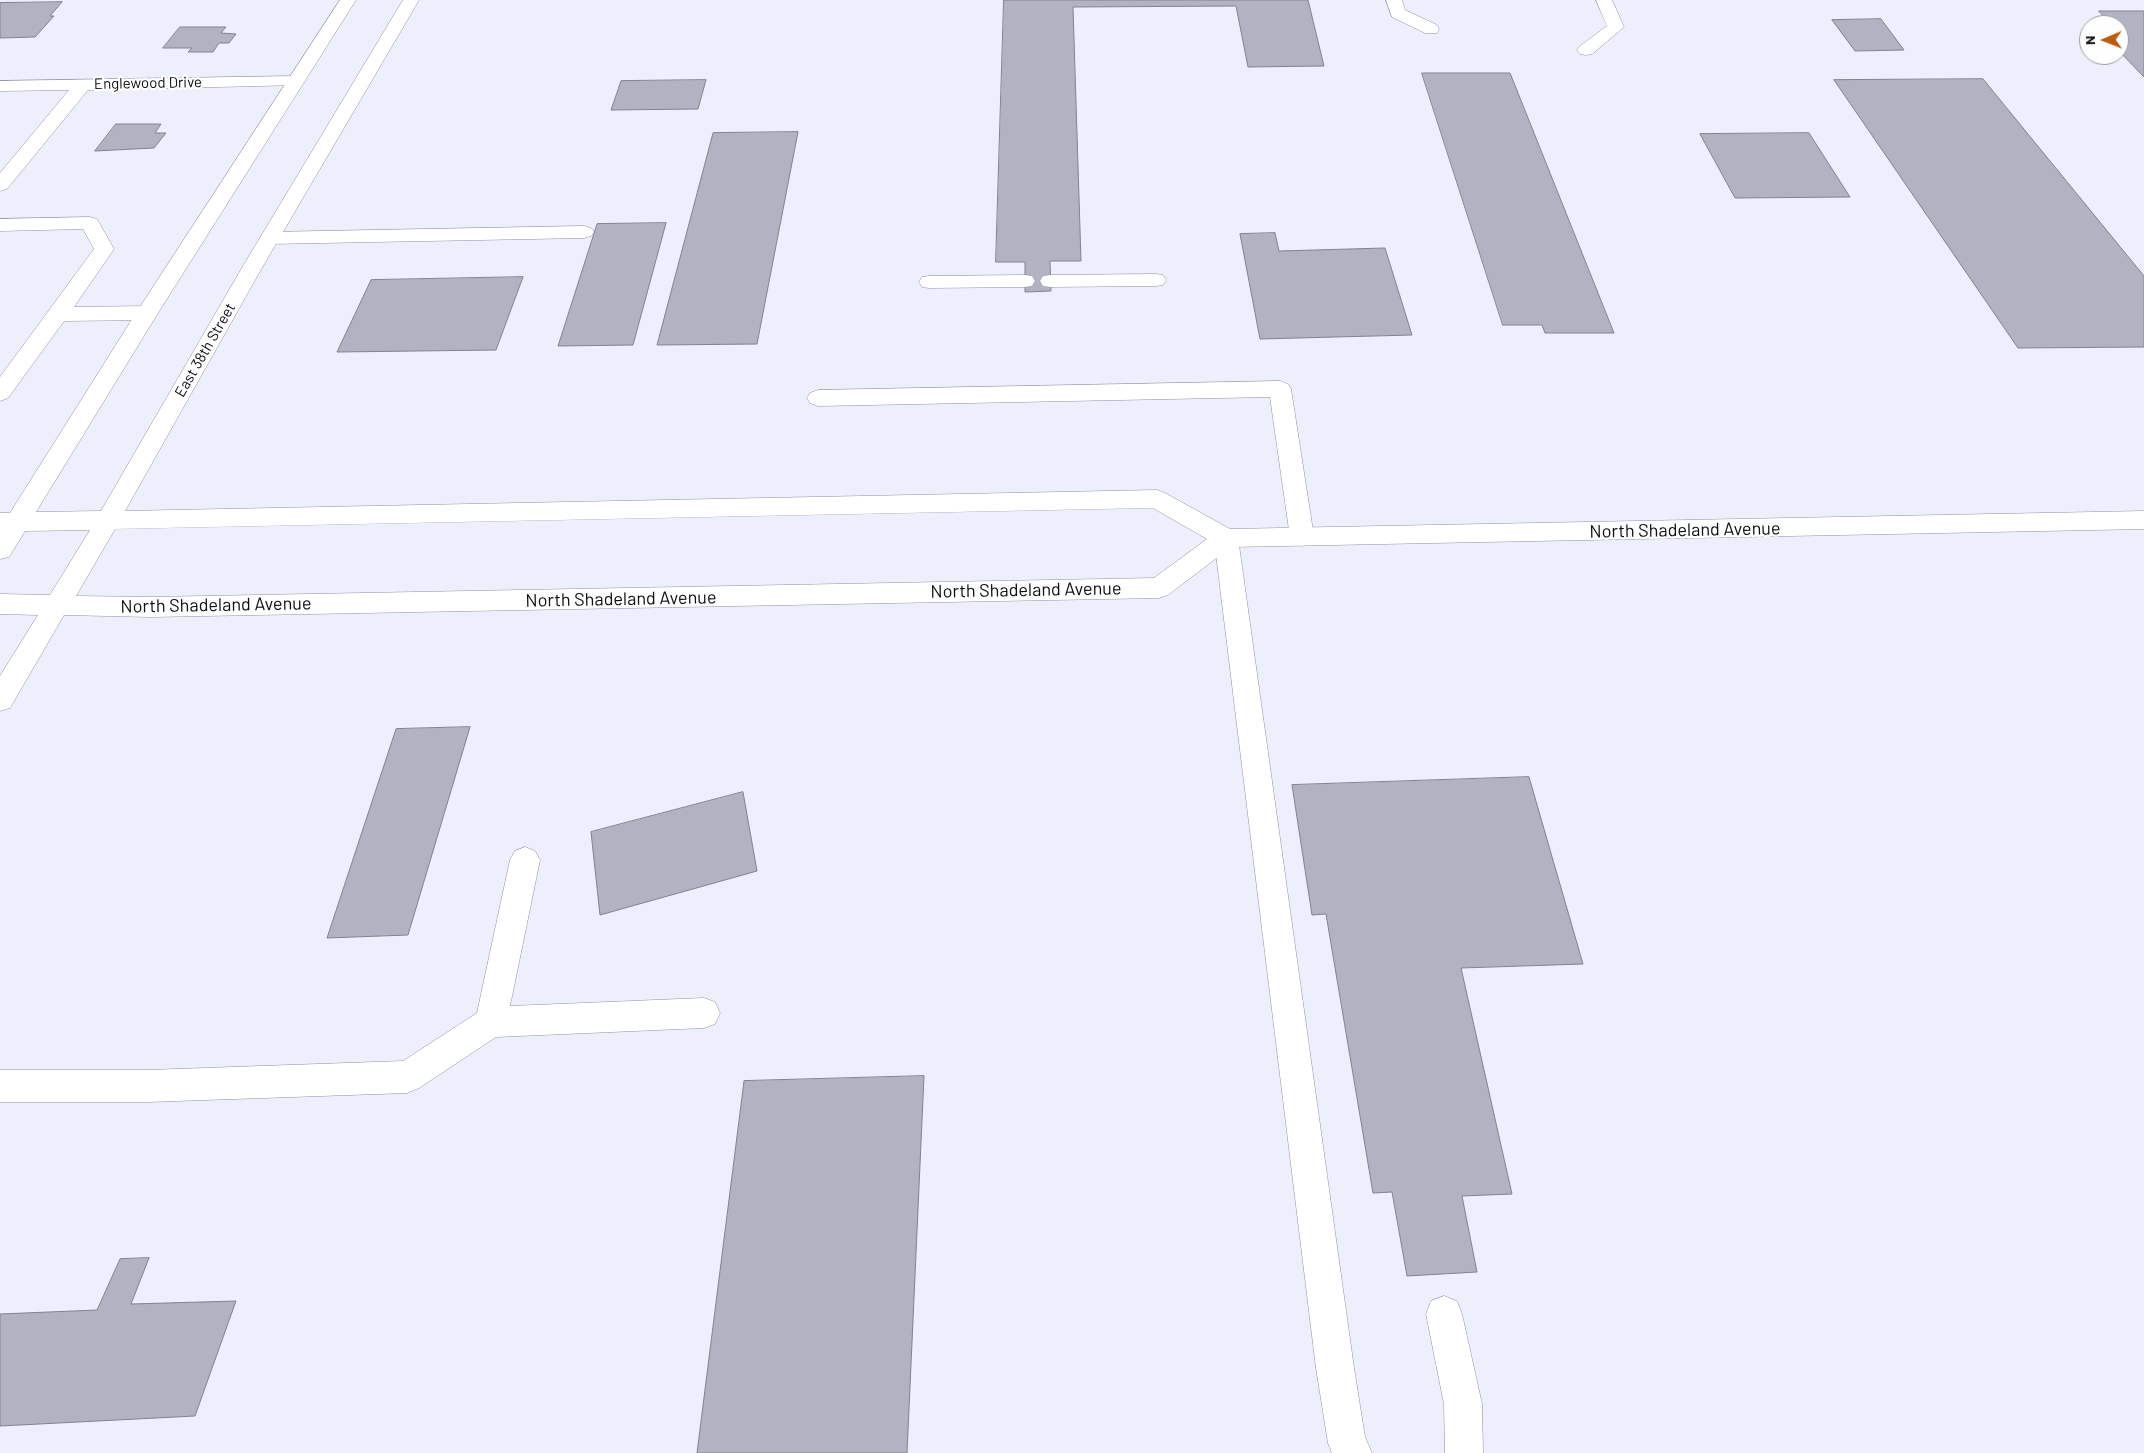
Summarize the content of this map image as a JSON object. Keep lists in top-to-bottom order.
{
  "streets": {
    "main road": ["Englewood Drive", "East 38th Street", "North Shadeland Avenue"]
  },
  "crossings": [
    ["East 38th Street", "North Shadeland Avenue"]
  ],
  "north": "left"
}
